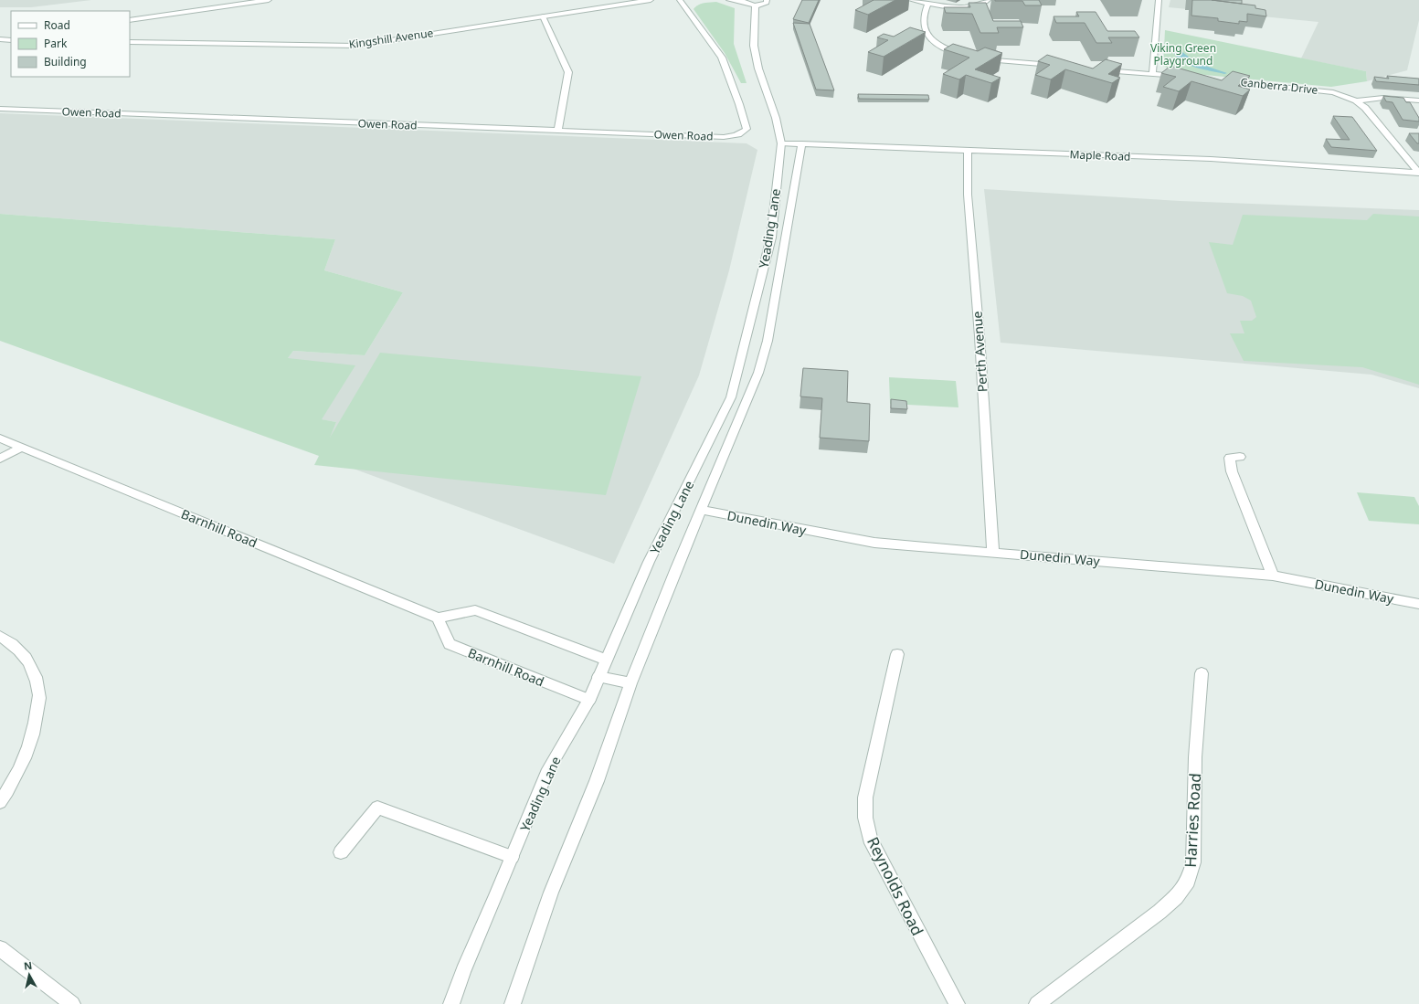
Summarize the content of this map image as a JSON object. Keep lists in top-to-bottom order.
{
  "streets": {
    "street": [
      "Kingshill Avenue",
      "Canberra Drive",
      "Owen Road",
      "Maple Road",
      "Yeading Lane",
      "Perth Avenue",
      "Dunedin Way",
      "Barnhill Road",
      "Harries Road",
      "Reynolds Road"
    ]
  },
  "crossings": [
    ["Canberra Drive", "Maple Road"],
    ["Maple Road", "Yeading Lane"],
    ["Maple Road", "Perth Avenue"],
    ["Yeading Lane", "Barnhill Road"],
    ["Perth Avenue", "Dunedin Way"]
  ],
  "parks": ["Viking Green Playground"],
  "legend": ["Road", "Park", "Building"],
  "north": "top"
}
